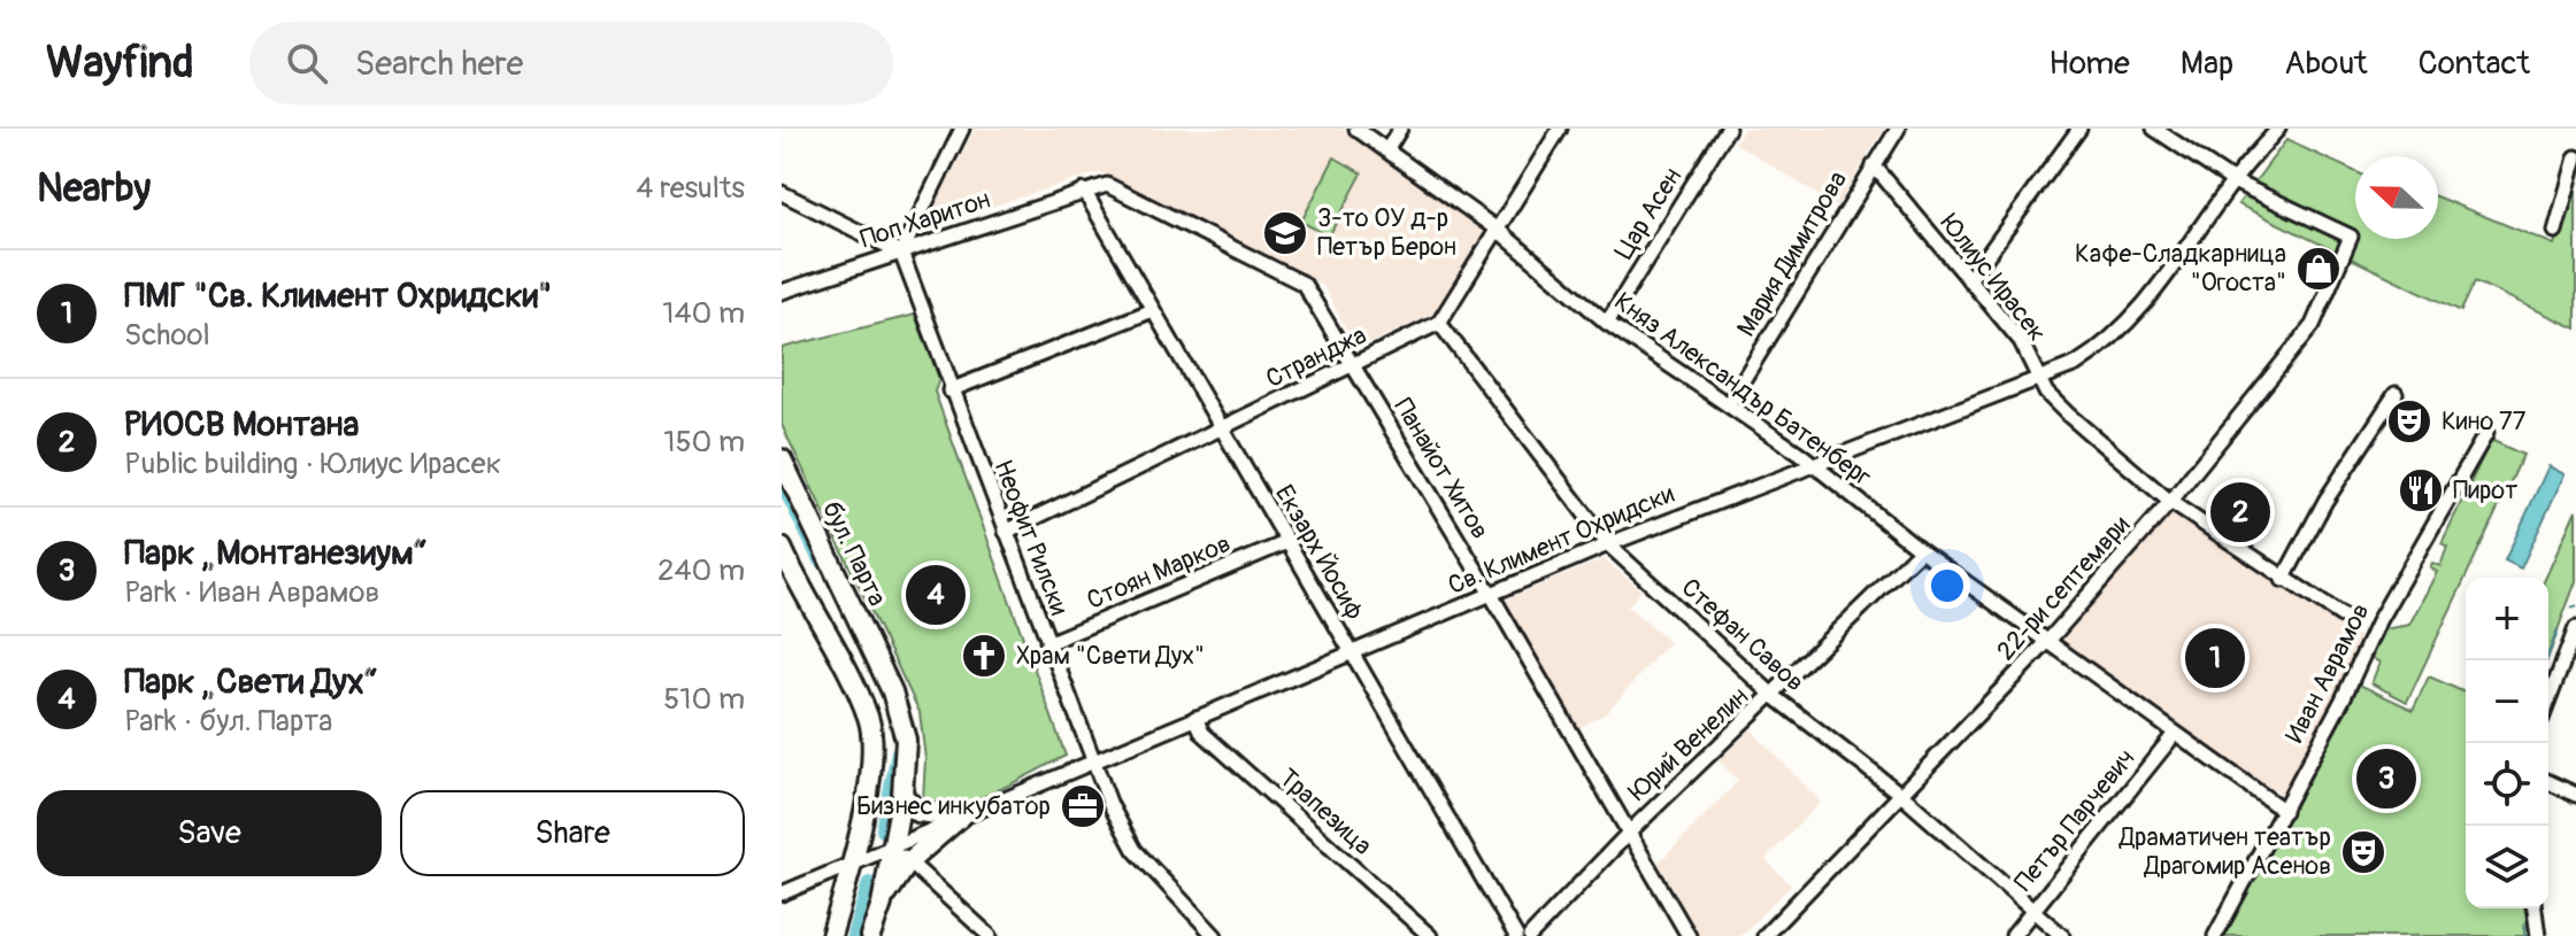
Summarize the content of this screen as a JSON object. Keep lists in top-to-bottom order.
{
  "streets": {
    "main road": ["бул. Парта"],
    "street": [
      "Цар Асен",
      "Поп Харитон",
      "Мария Димитрова",
      "Юлиус Ирасек",
      "Странджа",
      "Княз Александър Батенберг",
      "Панайот Хитов",
      "Неофит Рилски",
      "Св. Климент Охридски",
      "Екзарх Йосиф",
      "Стоян Марков",
      "22-ри септември",
      "Стефан Савов",
      "Иван Аврамов",
      "Юрий Венелин",
      "Трапезица",
      "Петър Парчевич"
    ]
  },
  "crossings": [
    ["Цар Асен", "Княз Александър Батенберг"],
    ["Поп Харитон", "Панайот Хитов"],
    ["Поп Харитон", "Неофит Рилски"],
    ["Поп Харитон", "Екзарх Йосиф"],
    ["Мария Димитрова", "Юлиус Ирасек"],
    ["Мария Димитрова", "Княз Александър Батенберг"],
    ["Юлиус Ирасек", "Св. Климент Охридски"],
    ["Юлиус Ирасек", "22-ри септември"],
    ["Странджа", "Панайот Хитов"],
    ["Странджа", "Неофит Рилски"],
    ["Странджа", "Екзарх Йосиф"],
    ["Странджа", "Стефан Савов"],
    ["Княз Александър Батенберг", "Св. Климент Охридски"],
    ["Княз Александър Батенберг", "22-ри септември"],
    ["Княз Александър Батенберг", "Иван Аврамов"],
    ["Княз Александър Батенберг", "Юрий Венелин"],
    ["Княз Александър Батенберг", "Петър Парчевич"],
    ["Панайот Хитов", "Св. Климент Охридски"],
    ["Панайот Хитов", "Екзарх Йосиф"],
    ["Панайот Хитов", "Юрий Венелин"],
    ["Неофит Рилски", "Св. Климент Охридски"],
    ["Неофит Рилски", "Стоян Марков"],
    ["Св. Климент Охридски", "Екзарх Йосиф"],
    ["Св. Климент Охридски", "бул. Парта"],
    ["Св. Климент Охридски", "22-ри септември"],
    ["Св. Климент Охридски", "Стефан Савов"],
    ["Св. Климент Охридски", "Трапезица"],
    ["Екзарх Йосиф", "Стоян Марков"],
    ["22-ри септември", "Стефан Савов"],
    ["Стефан Савов", "Юрий Венелин"],
    ["Стефан Савов", "Петър Парчевич"]
  ],
  "places": {
    "school or university": ["3-то ОУ д-р Петър Берон"],
    "shop": ["Кафе-Сладкарница \"Огоста\""],
    "theatre": ["Кино 77", "Драматичен театър Драгомир Асенов"],
    "restaurant": ["Пирот"],
    "church": ["Храм \"Свети Дух\""],
    "office": ["Бизнес инкубатор"]
  },
  "north": "left",
  "page": {
    "header": "Wayfind",
    "search": "Search here",
    "nav": [
      "Home",
      "Map",
      "About",
      "Contact"
    ],
    "heading": ["Nearby", "4 results"],
    "list": [
      {
        "mark": "1",
        "name": "ПМГ \"Св. Климент Охридски\"",
        "note": "School",
        "value": "140 m"
      },
      {
        "mark": "2",
        "name": "РИОСВ Монтана",
        "note": "Public building · Юлиус Ирасек",
        "value": "150 m"
      },
      {
        "mark": "3",
        "name": "Парк „Монтанезиум“",
        "note": "Park · Иван Аврамов",
        "value": "240 m"
      },
      {
        "mark": "4",
        "name": "Парк „Свети Дух“",
        "note": "Park · бул. Парта",
        "value": "510 m"
      }
    ],
    "pins": [
      "2",
      "4",
      "1",
      "3"
    ],
    "map_buttons": ["+", "−"],
    "buttons": ["Save", "Share"]
  }
}
